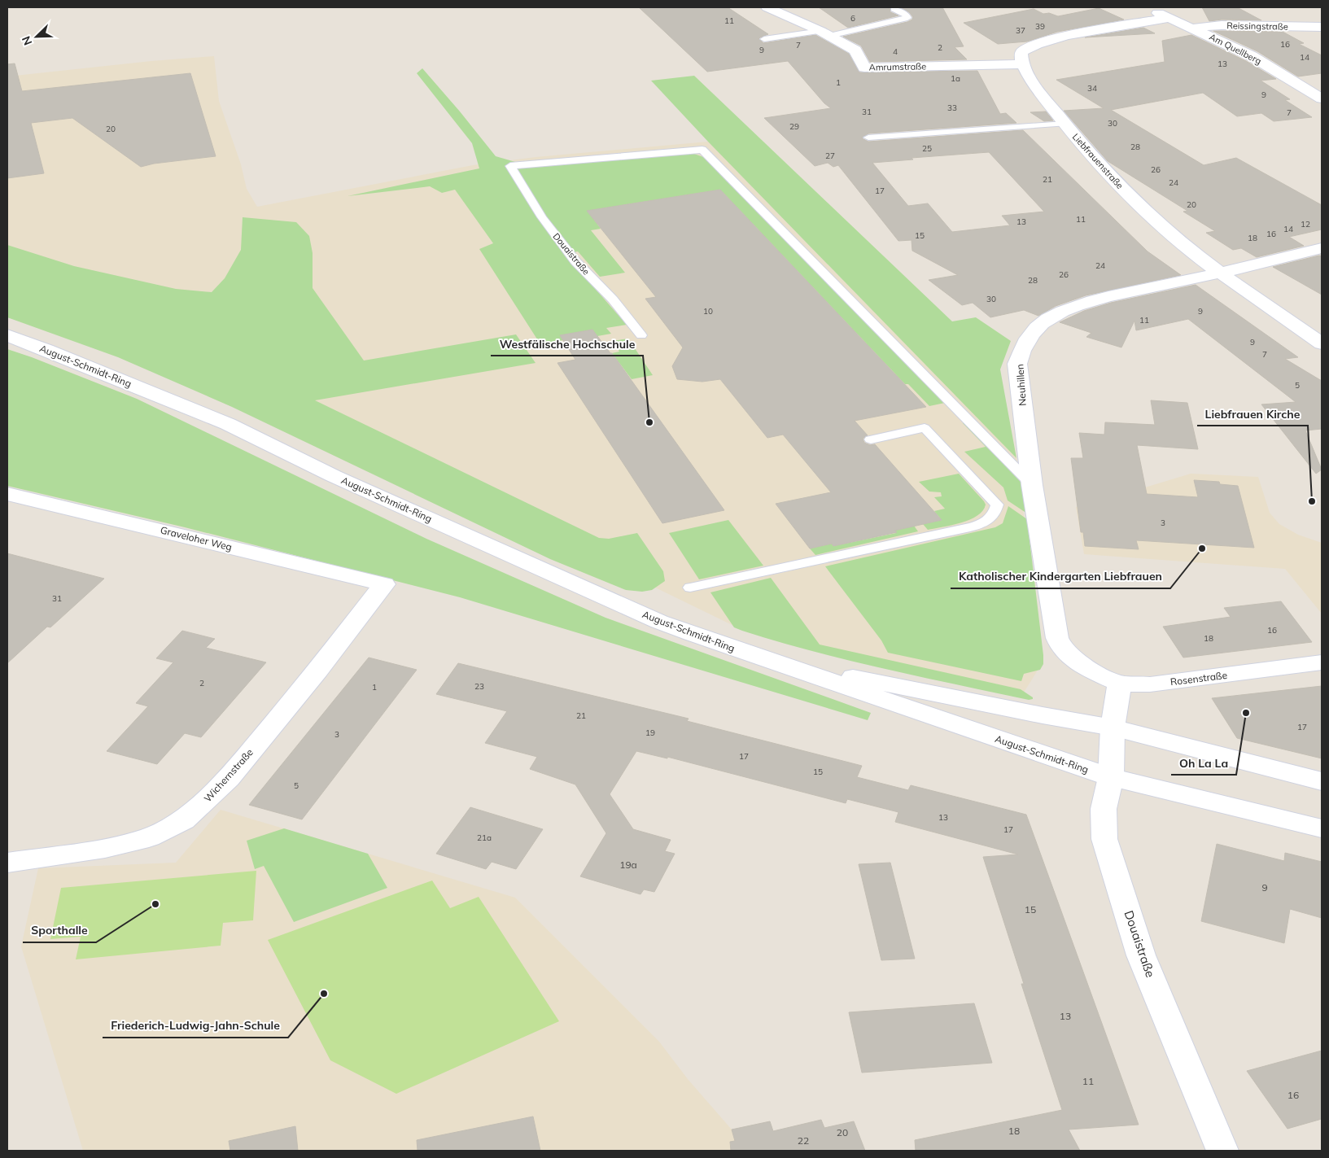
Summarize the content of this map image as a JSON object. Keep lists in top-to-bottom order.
{
  "streets": {
    "street": [
      "Reissingstraße",
      "Am Quellberg",
      "Amrumstraße",
      "Liebfrauenstraße",
      "Douaistraße",
      "August-Schmidt-Ring",
      "Neuhillen",
      "Graveloher Weg",
      "Rosenstraße",
      "Wichernstraße"
    ]
  },
  "crossings": [
    ["Reissingstraße", "Am Quellberg"],
    ["Amrumstraße", "Liebfrauenstraße"],
    ["Liebfrauenstraße", "Neuhillen"],
    ["Douaistraße", "August-Schmidt-Ring"],
    ["Douaistraße", "Neuhillen"],
    ["Neuhillen", "Rosenstraße"],
    ["Graveloher Weg", "Wichernstraße"]
  ],
  "places": [
    "Westfälische Hochschule",
    "Liebfrauen Kirche",
    "Katholischer Kindergarten Liebfrauen",
    "Oh La La",
    "Sporthalle",
    "Friederich-Ludwig-Jahn-Schule"
  ],
  "house_numbers": [
    "6",
    "11",
    "39",
    "37",
    "16",
    "7",
    "2",
    "9",
    "4",
    "14",
    "13",
    "1a",
    "1",
    "34",
    "9",
    "33",
    "31",
    "7",
    "30",
    "29",
    "20",
    "28",
    "25",
    "27",
    "26",
    "21",
    "24",
    "17",
    "20",
    "11",
    "13",
    "12",
    "14",
    "16",
    "15",
    "18",
    "24",
    "26",
    "28",
    "30",
    "10",
    "9",
    "11",
    "9",
    "7",
    "5",
    "3",
    "31",
    "16",
    "18",
    "2",
    "23",
    "1",
    "21",
    "17",
    "19",
    "3",
    "17",
    "15",
    "5",
    "13",
    "17",
    "21a",
    "19a",
    "9",
    "15",
    "13",
    "11",
    "16",
    "18",
    "20",
    "22"
  ],
  "north": "bottom left"
}
